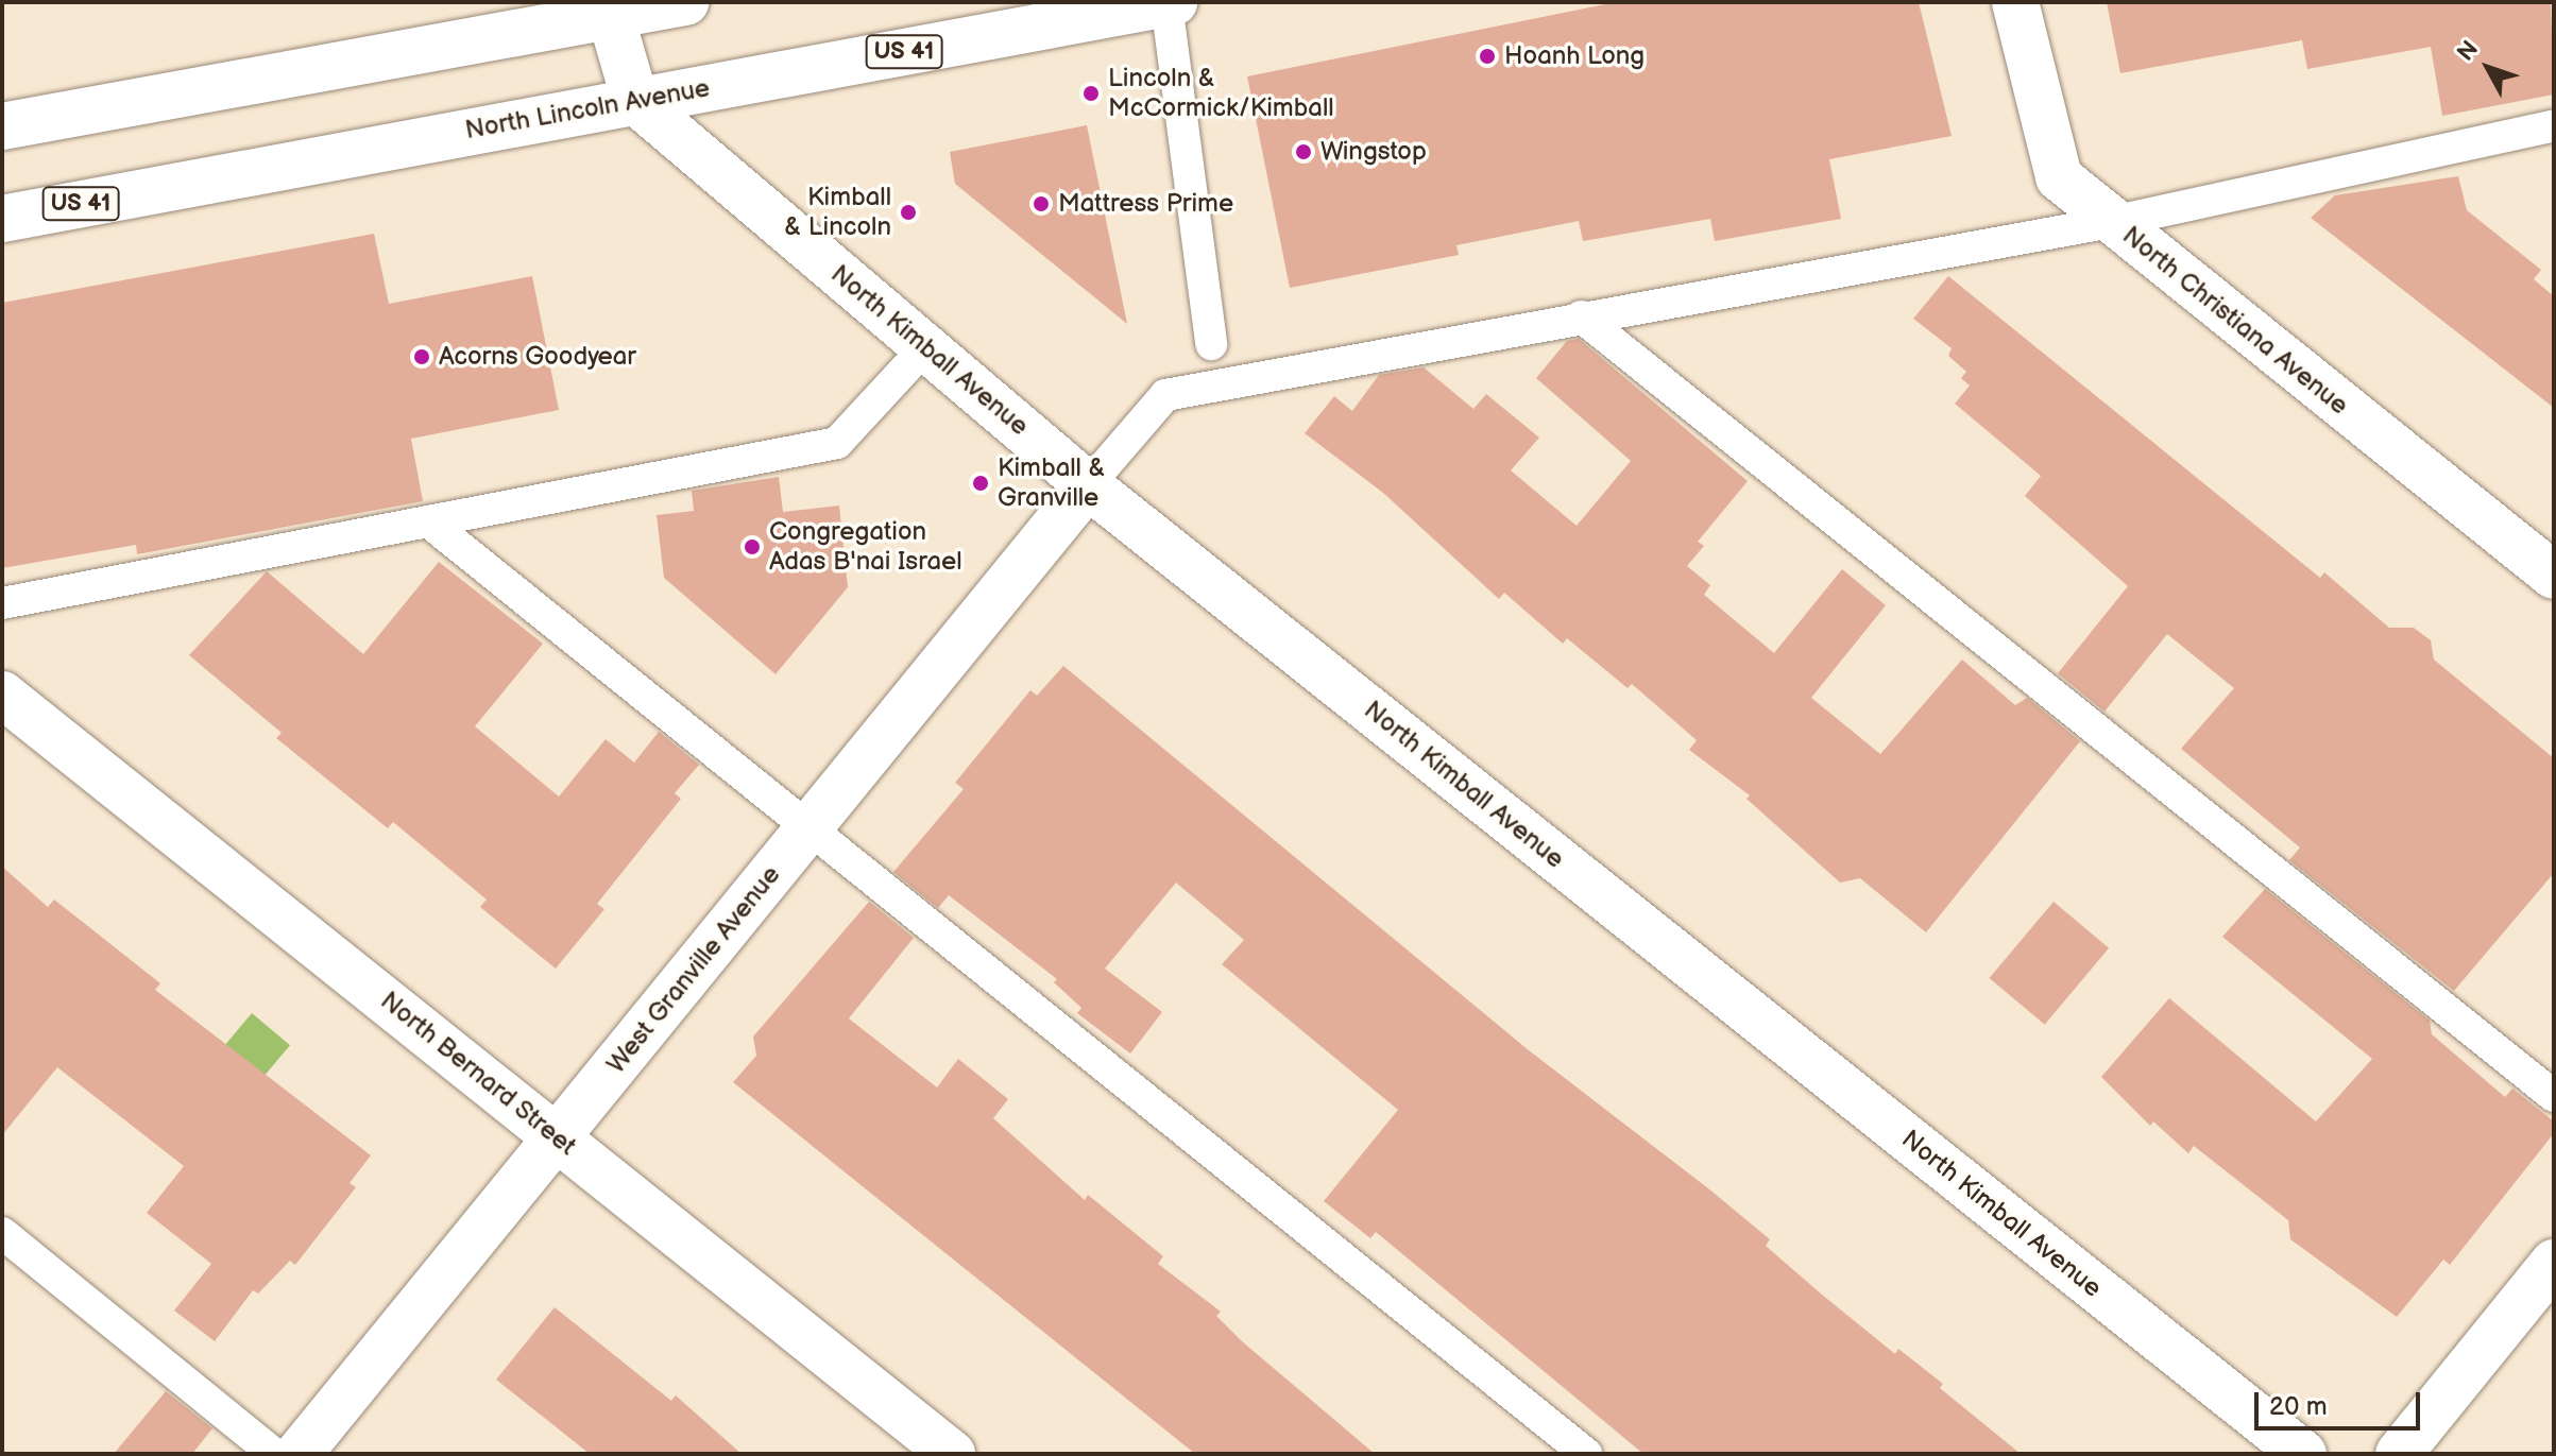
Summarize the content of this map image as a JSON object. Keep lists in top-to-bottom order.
{
  "streets": {
    "street": [
      "US 41",
      "North Lincoln Avenue",
      "North Christiana Avenue",
      "North Kimball Avenue",
      "West Granville Avenue",
      "North Bernard Street"
    ]
  },
  "crossings": [
    ["North Lincoln Avenue", "North Kimball Avenue"],
    ["North Kimball Avenue", "West Granville Avenue"],
    ["West Granville Avenue", "North Bernard Street"]
  ],
  "places": [
    "Hoanh Long",
    "Lincoln & McCormick/Kimball",
    "Wingstop",
    "Mattress Prime",
    "Kimball & Lincoln",
    "Acorns Goodyear",
    "Kimball & Granville",
    "Congregation Adas B'nai Israel"
  ],
  "scale_bar": "20 m",
  "north": "top left"
}
